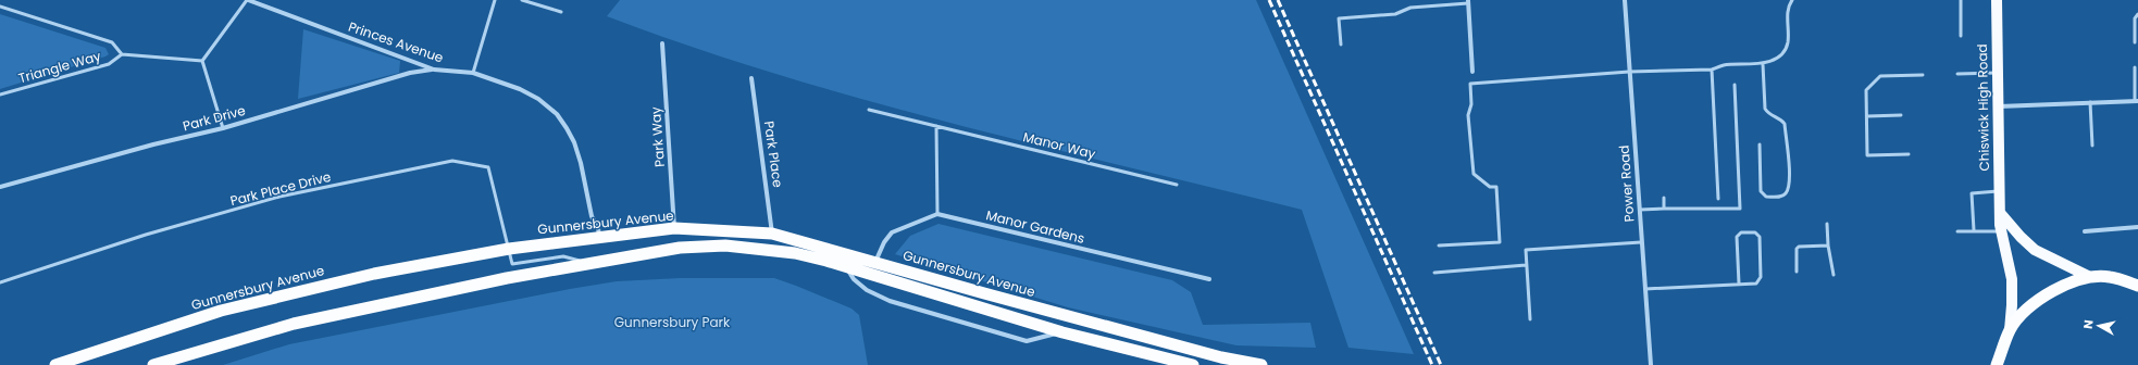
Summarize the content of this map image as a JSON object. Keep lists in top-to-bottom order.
{
  "streets": {
    "highway": ["Gunnersbury Avenue"],
    "main road": ["Chiswick High Road"],
    "street": [
      "Princes Avenue",
      "Park Drive",
      "Park Way",
      "Park Place",
      "Power Road",
      "Manor Gardens"
    ],
    "lane": ["Triangle Way", "Manor Way", "Park Place Drive"]
  },
  "crossings": [
    ["Princes Avenue", "Park Drive"],
    ["Princes Avenue", "Gunnersbury Avenue"],
    ["Park Way", "Gunnersbury Avenue"],
    ["Park Place", "Gunnersbury Avenue"],
    ["Park Place Drive", "Gunnersbury Avenue"]
  ],
  "parks": ["Gunnersbury Park"],
  "north": "left"
}
